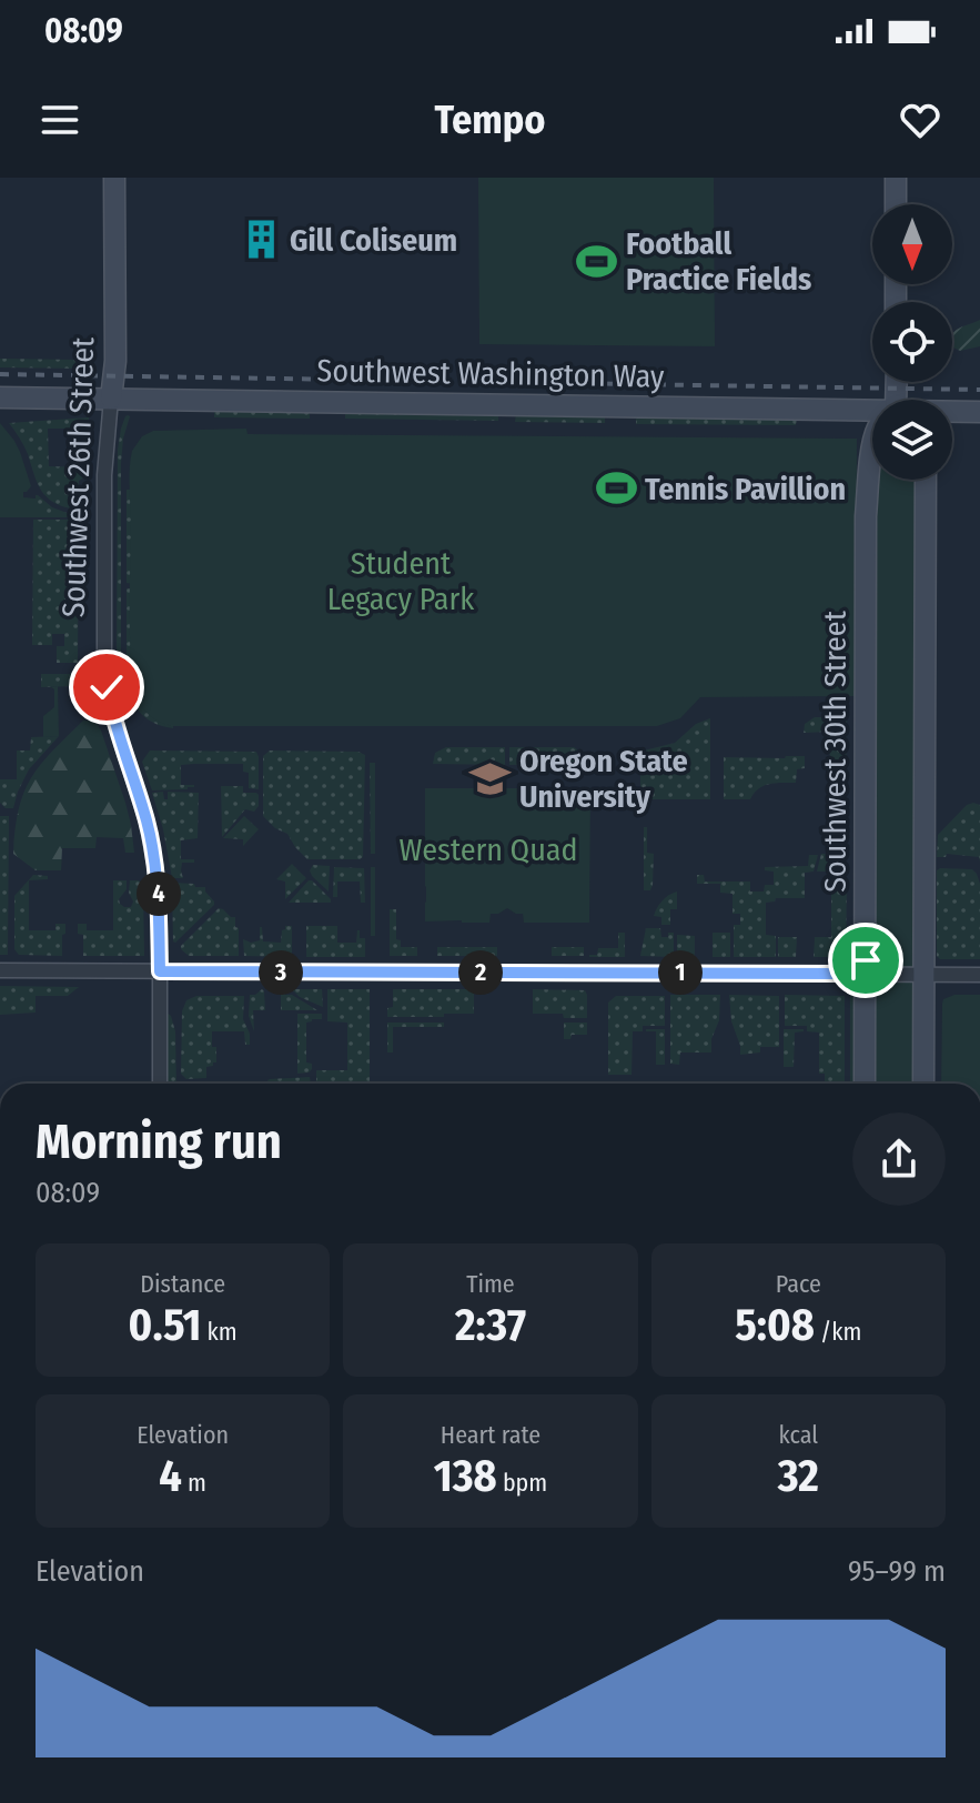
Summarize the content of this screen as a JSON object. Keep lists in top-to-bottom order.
{
  "streets": {
    "street": ["Southwest Washington Way", "Southwest 26th Street", "Southwest 30th Street"]
  },
  "crossings": [
    ["Southwest Washington Way", "Southwest 26th Street"]
  ],
  "parks": ["Student Legacy Park", "Western Quad"],
  "places": {
    "building": ["Gill Coliseum"],
    "sports": ["Football Practice Fields", "Tennis Pavillion"],
    "school or university": ["Oregon State University"]
  },
  "north": "bottom",
  "page": {
    "status": "08:09",
    "header": "Tempo",
    "pins": [
      "4",
      "1",
      "2",
      "3"
    ],
    "heading": ["Morning run", "08:09"],
    "stats": [
      ["Distance", "0.51 km"],
      ["Time", "2:37"],
      ["Pace", "5:08 /km"],
      ["Elevation", "4 m"],
      ["Heart rate", "138 bpm"],
      ["kcal", "32"]
    ],
    "chart": ["Elevation", "95–99 m"]
  }
}
